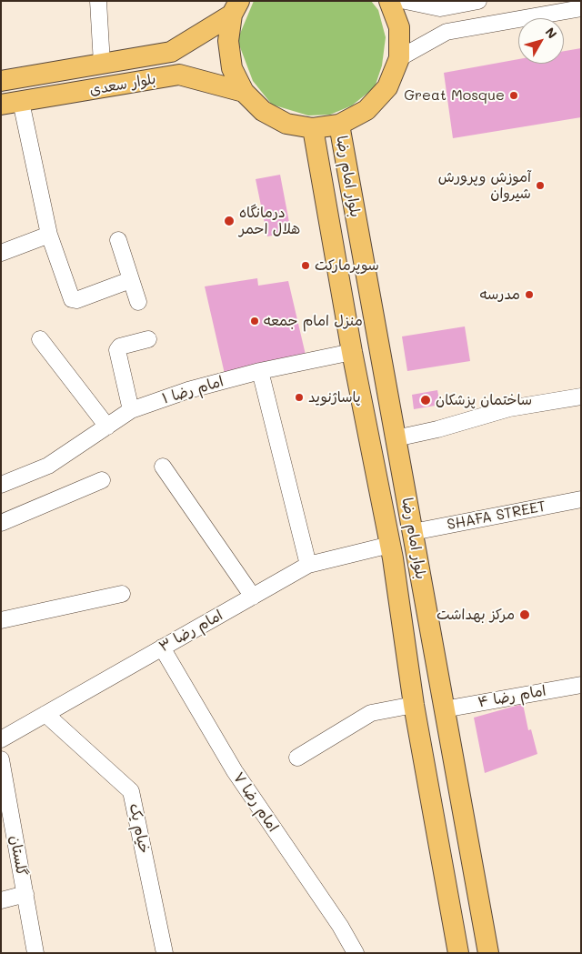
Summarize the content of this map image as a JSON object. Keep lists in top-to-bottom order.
{
  "streets": {
    "main road": ["بلوار سعدی", "بلوار امام رضا"],
    "street": [
      "امام رضا ۱",
      "SHAFA STREET",
      "امام رضا ۳",
      "امام رضا ۴",
      "امام رضا ۷",
      "خیام یک",
      "گلستان"
    ]
  },
  "crossings": [
    ["بلوار امام رضا", "امام رضا ۱"],
    ["بلوار امام رضا", "SHAFA STREET"],
    ["بلوار امام رضا", "امام رضا ۳"],
    ["بلوار امام رضا", "امام رضا ۴"],
    ["امام رضا ۳", "امام رضا ۷"],
    ["امام رضا ۳", "خیام یک"]
  ],
  "places": [
    "Great Mosque",
    "آموزش وپرورش شیروان",
    "درمانگاه هلال احمر",
    "سوپرمارکت",
    "مدرسه",
    "منزل امام جمعه",
    "پاساژنوید",
    "ساختمان پزشکان",
    "مرکز بهداشت"
  ],
  "north": "top right"
}
